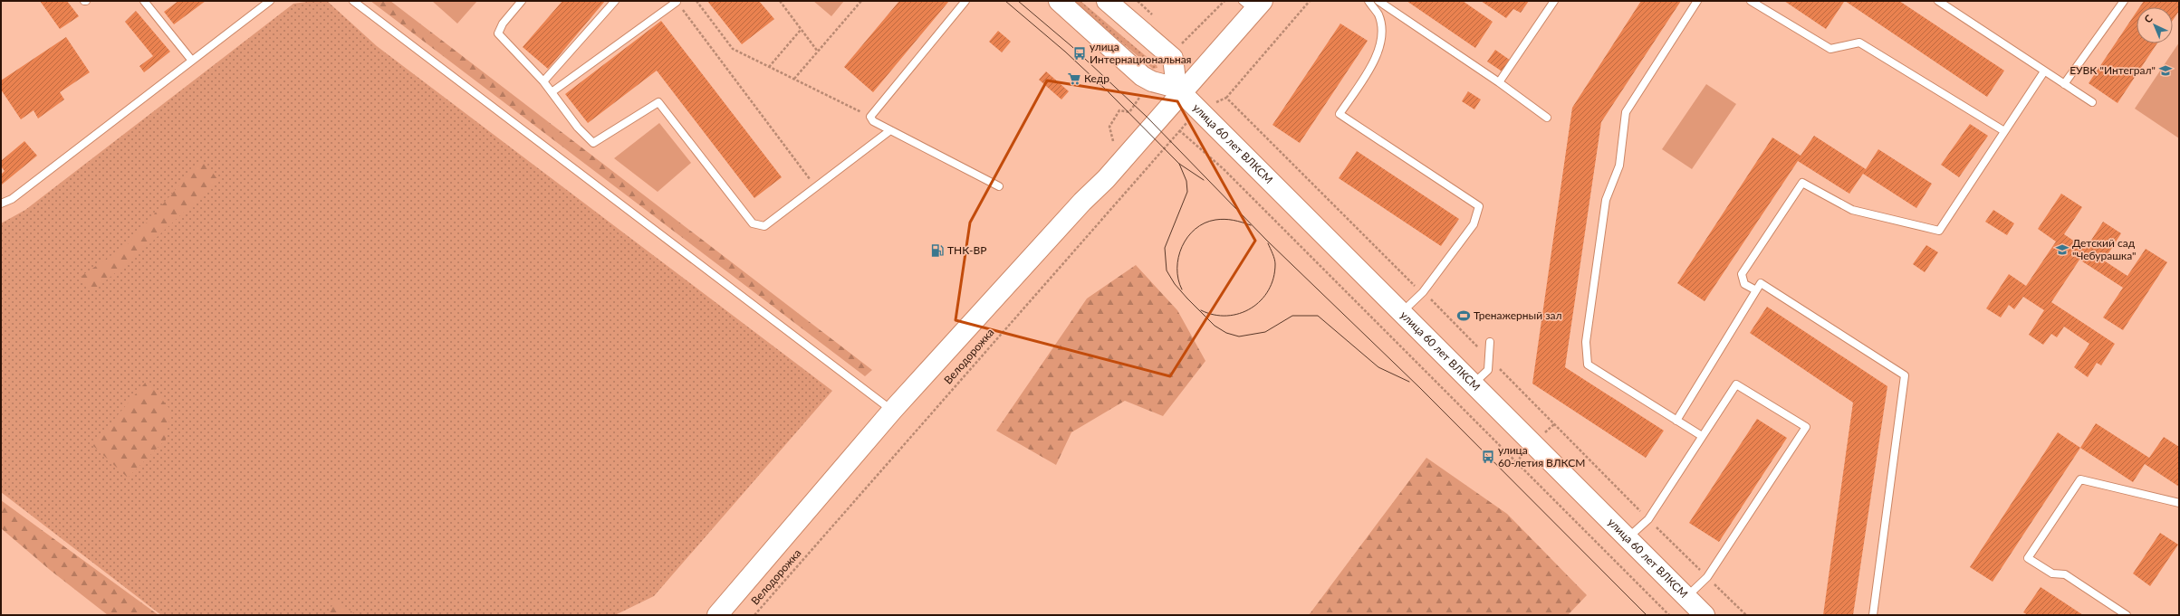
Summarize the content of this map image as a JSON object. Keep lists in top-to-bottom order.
{
  "streets": {
    "street": ["улица 60 лет ВЛКСМ"],
    "path": ["Велодорожка"]
  },
  "crossings": [
    ["улица 60 лет ВЛКСМ", "Велодорожка"]
  ],
  "places": {
    "bus stop": ["улица Интернациональная", "улица 60-летия ВЛКСМ"],
    "school or university": ["ЕУВК \"Интеграл\"", "Детский сад \"Чебурашка\""],
    "supermarket": ["Кедр"],
    "fuel station": ["ТНК-ВР"],
    "sports": ["Тренажерный зал"]
  },
  "north": "top left"
}
